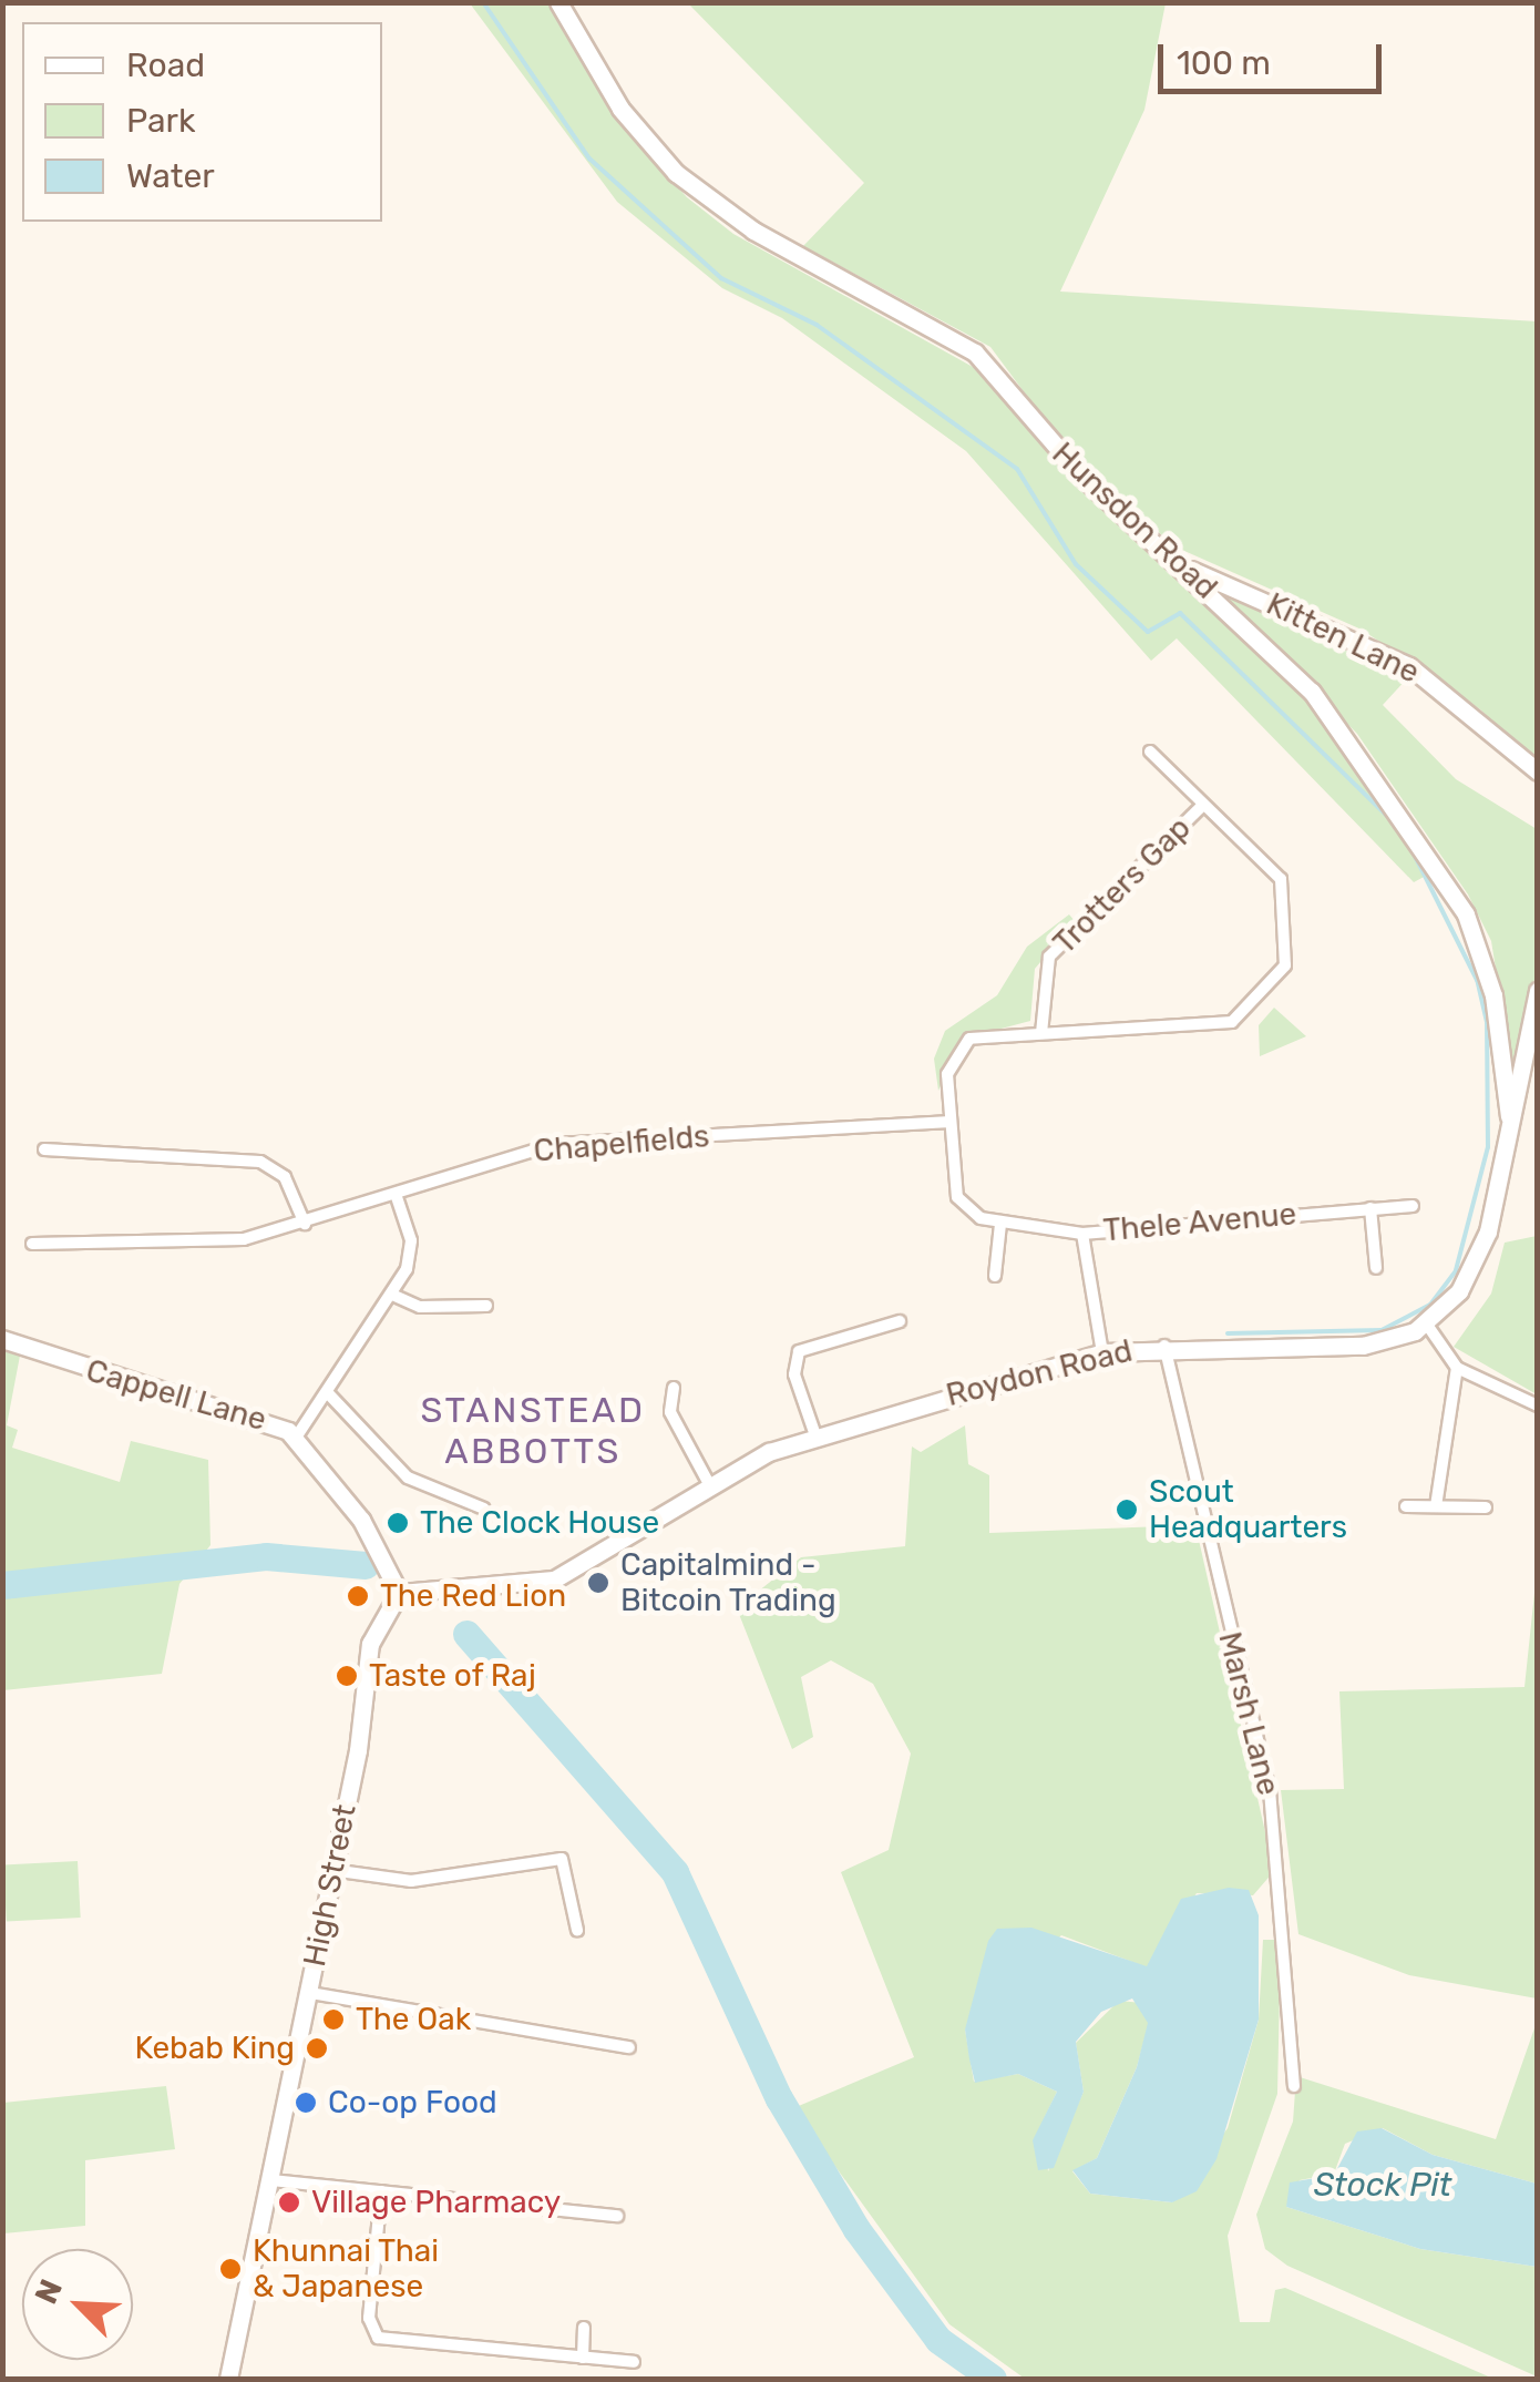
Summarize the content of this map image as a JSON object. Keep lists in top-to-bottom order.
{
  "streets": {
    "main road": [
      "Hunsdon Road",
      "Kitten Lane",
      "Roydon Road",
      "Cappell Lane",
      "High Street"
    ],
    "street": [
      "Trotters Gap",
      "Chapelfields",
      "Thele Avenue",
      "Marsh Lane"
    ]
  },
  "crossings": [
    ["Hunsdon Road", "Kitten Lane"],
    ["Thele Avenue", "Roydon Road"],
    ["Roydon Road", "Cappell Lane"],
    ["Roydon Road", "Marsh Lane"],
    ["Roydon Road", "High Street"],
    ["Cappell Lane", "High Street"]
  ],
  "districts": ["STANSTEAD ABBOTTS"],
  "water": ["Stock Pit"],
  "places": [
    "Scout Headquarters",
    "The Clock House",
    "Capitalmind - Bitcoin Trading",
    "The Red Lion",
    "Taste of Raj",
    "The Oak",
    "Kebab King",
    "Co-op Food",
    "Village Pharmacy",
    "Khunnai Thai & Japanese"
  ],
  "legend": ["Road", "Park", "Water"],
  "scale_bar": "100 m",
  "north": "top left"
}
